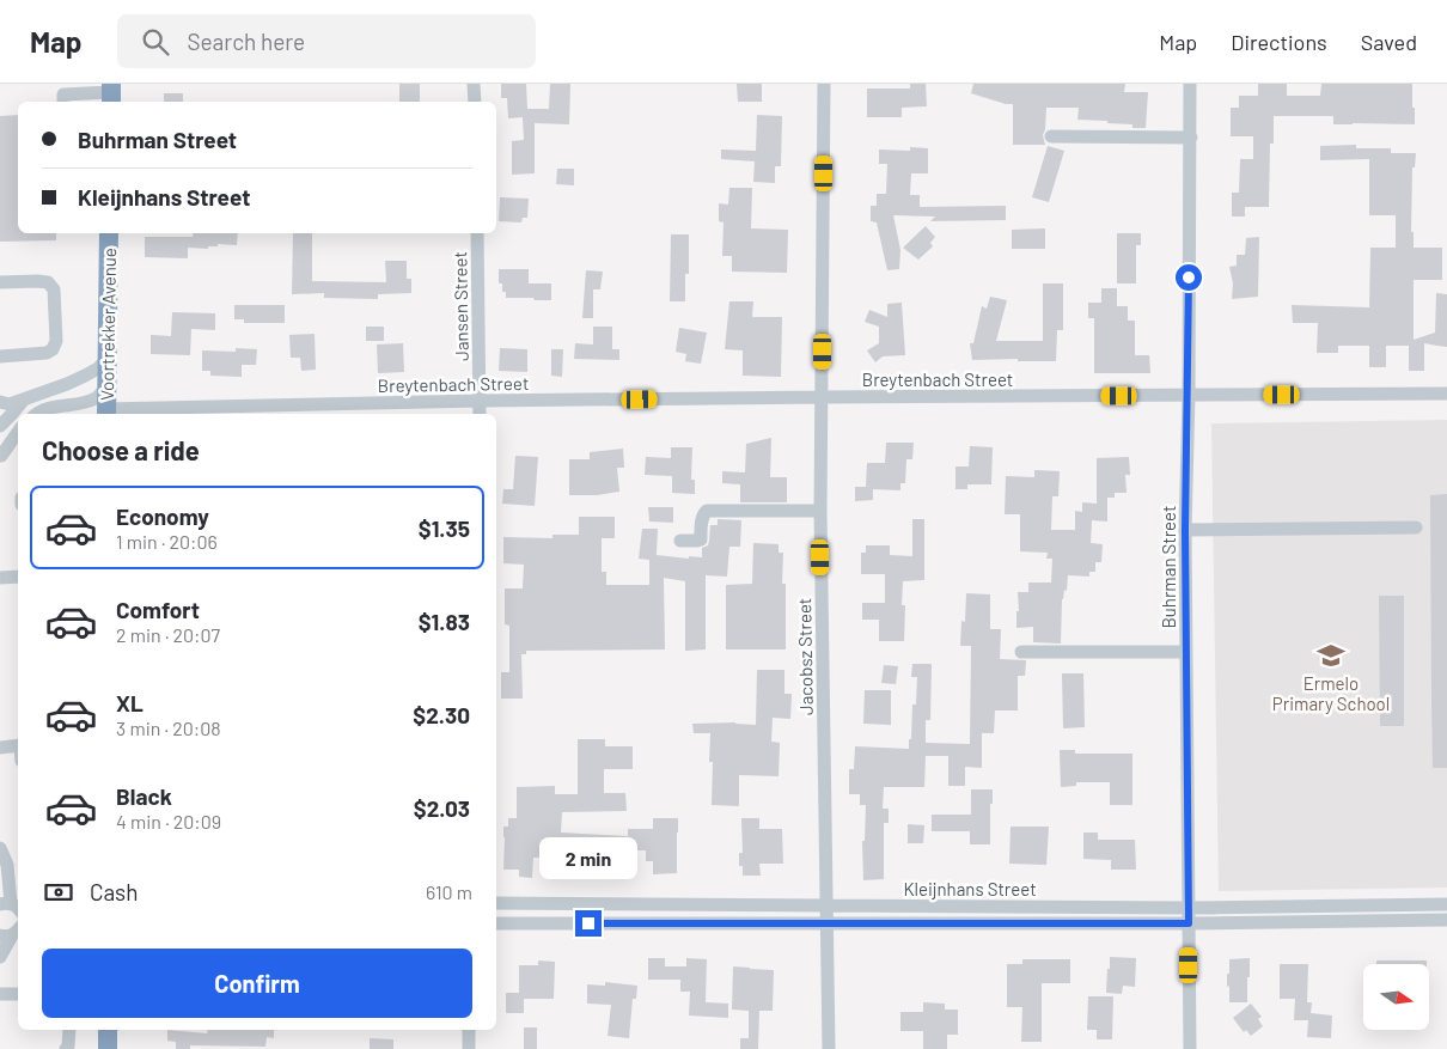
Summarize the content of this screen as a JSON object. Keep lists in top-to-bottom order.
{
  "streets": {
    "highway": ["Voortrekker Avenue"],
    "street": [
      "Jansen Street",
      "Breytenbach Street",
      "Buhrman Street",
      "Jacobsz Street",
      "Kleijnhans Street"
    ]
  },
  "crossings": [
    ["Jansen Street", "Breytenbach Street"],
    ["Voortrekker Avenue", "Breytenbach Street"],
    ["Breytenbach Street", "Buhrman Street"],
    ["Breytenbach Street", "Jacobsz Street"],
    ["Buhrman Street", "Kleijnhans Street"],
    ["Jacobsz Street", "Kleijnhans Street"]
  ],
  "places": {
    "school or university": ["Ermelo Primary School"]
  },
  "north": "right",
  "page": {
    "header": "Map",
    "search": "Search here",
    "nav": ["Map", "Directions", "Saved"],
    "banner": ["Buhrman Street", "Kleijnhans Street"],
    "heading": "Choose a ride",
    "list": [
      {
        "name": "Economy",
        "note": "1 min · 20:06",
        "value": "$1.35"
      },
      {
        "name": "Comfort",
        "note": "2 min · 20:07",
        "value": "$1.83"
      },
      {
        "name": "XL",
        "note": "3 min · 20:08",
        "value": "$2.30"
      },
      {
        "name": "Black",
        "note": "4 min · 20:09",
        "value": "$2.03"
      }
    ],
    "bubble": "2 min",
    "pay": ["Cash", "610 m"],
    "buttons": "Confirm"
  }
}
